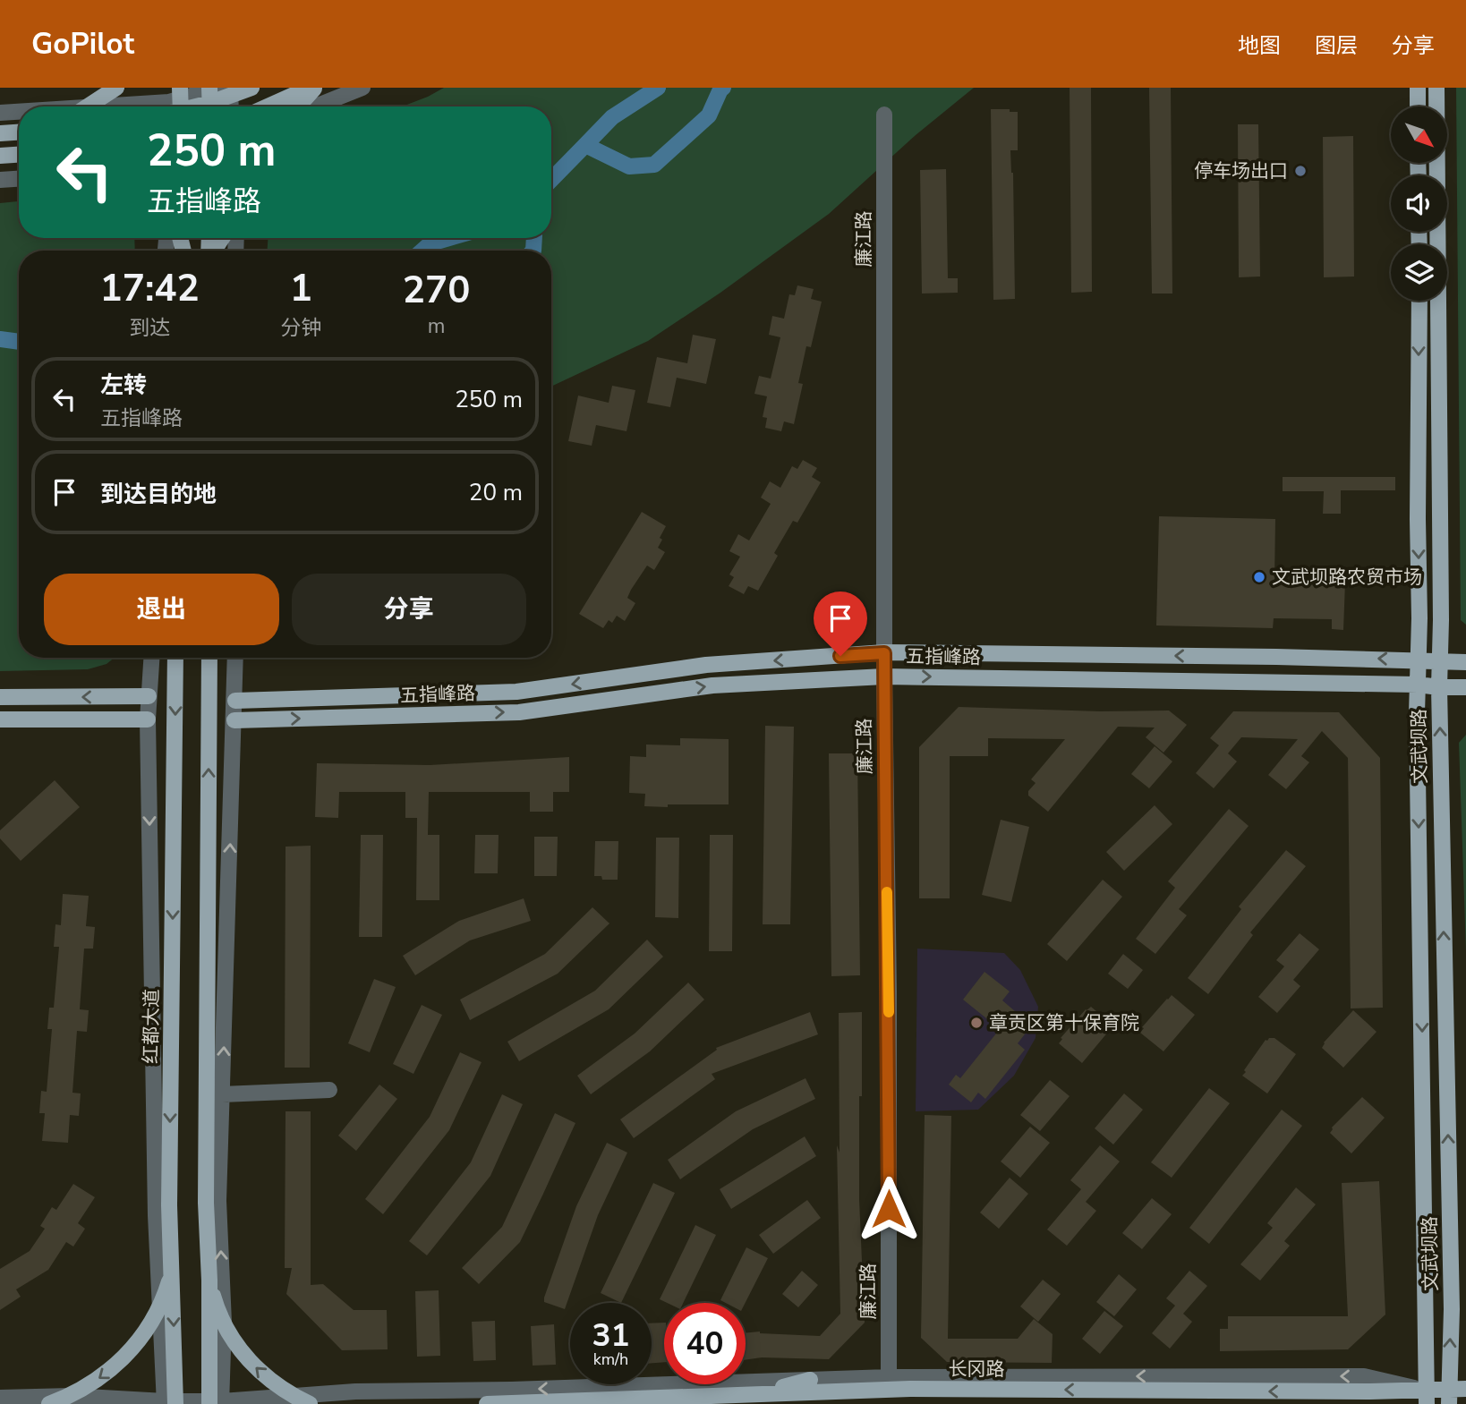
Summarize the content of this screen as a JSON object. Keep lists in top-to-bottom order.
{
  "streets": {
    "main road": [
      "五指峰路",
      "文武坝路",
      "红都大道",
      "长冈路"
    ],
    "street": ["廉江路"]
  },
  "crossings": [
    ["廉江路", "五指峰路"],
    ["五指峰路", "文武坝路"],
    ["文武坝路", "长冈路"]
  ],
  "one_way": ["长冈路"],
  "places": ["停车场出口", "文武坝路农贸市场", "章贡区第十保育院"],
  "north": "bottom right",
  "page": {
    "header": "GoPilot",
    "nav": ["地图", "图层", "分享"],
    "turn": ["250 m", "五指峰路"],
    "eta": [
      "17:42",
      "到达",
      "1",
      "分钟",
      "270",
      "m"
    ],
    "list": [
      {
        "name": "左转",
        "note": "五指峰路",
        "value": "250 m"
      },
      {
        "name": "到达目的地",
        "value": "20 m"
      }
    ],
    "buttons": ["退出", "分享"],
    "speed": "31 km/h",
    "limit": "40"
  }
}
